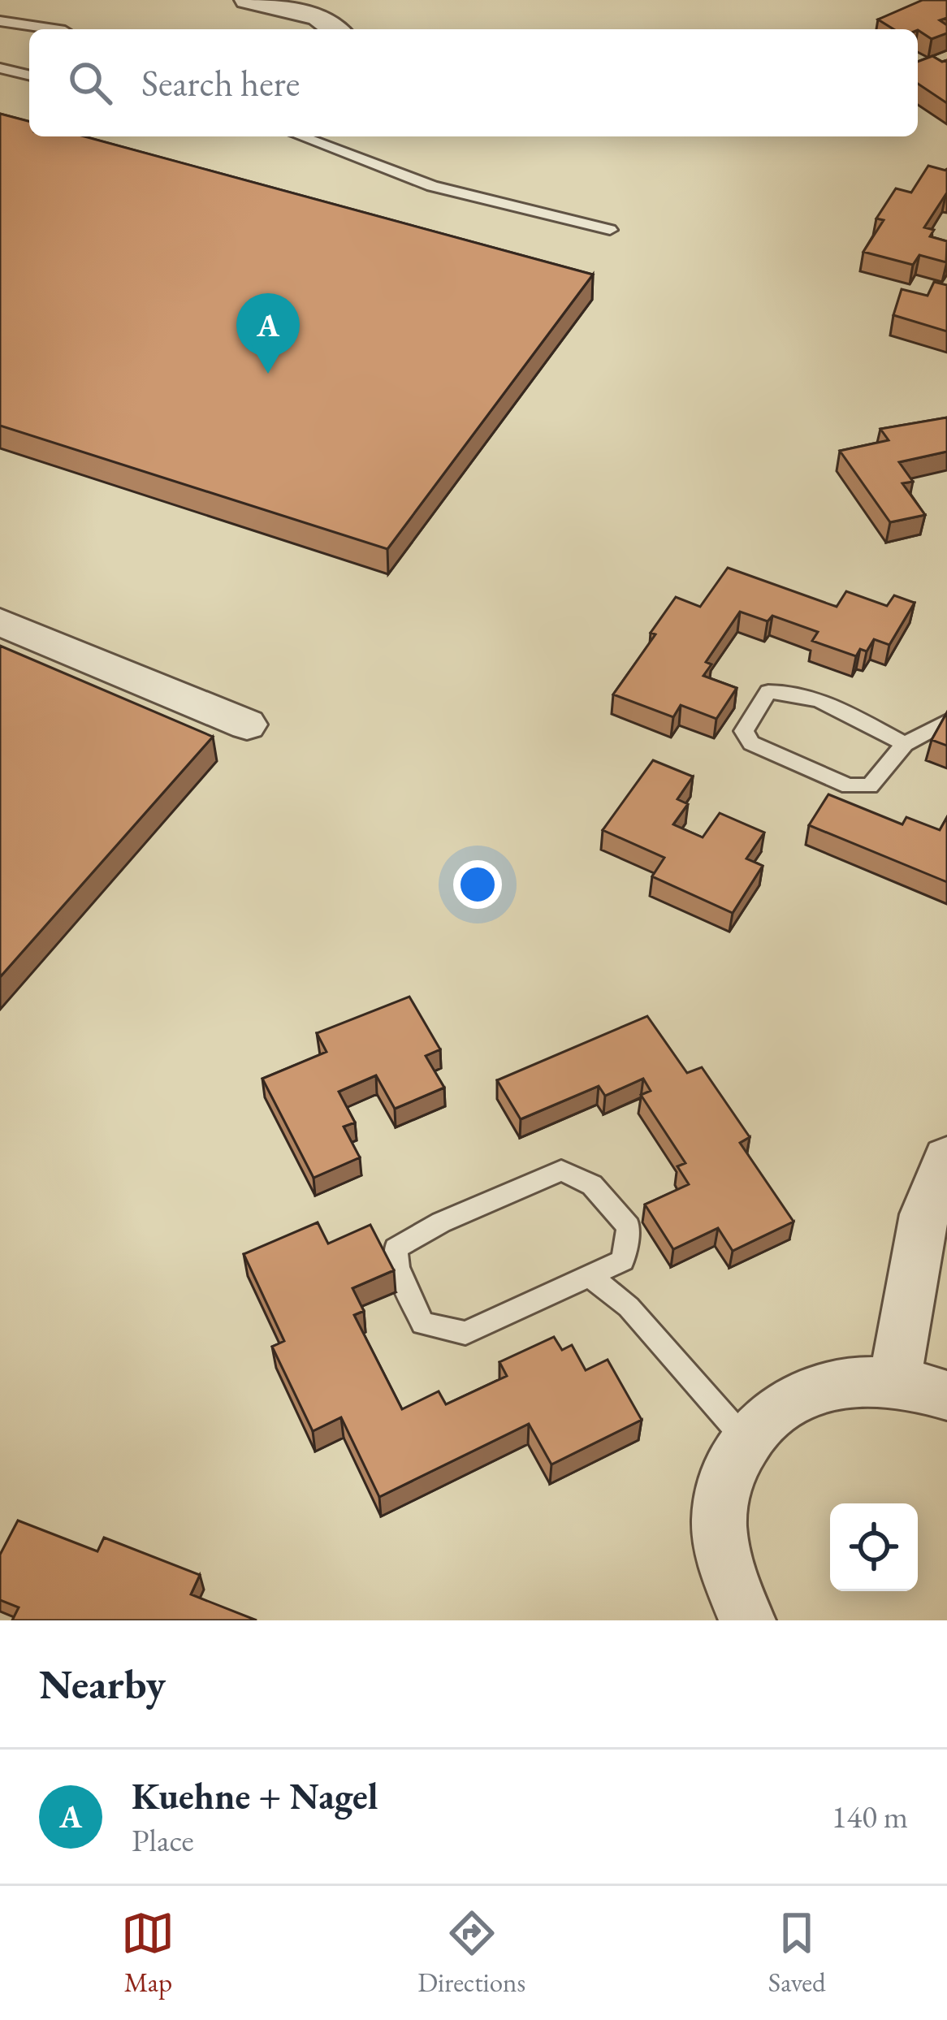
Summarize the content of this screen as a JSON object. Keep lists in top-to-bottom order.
{
  "page": {
    "search": "Search here",
    "pins": "A",
    "heading": "Nearby",
    "list": [
      {
        "mark": "A",
        "name": "Kuehne + Nagel",
        "note": "Place",
        "value": "140 m"
      }
    ],
    "nav": ["Map", "Directions", "Saved"]
  }
}
